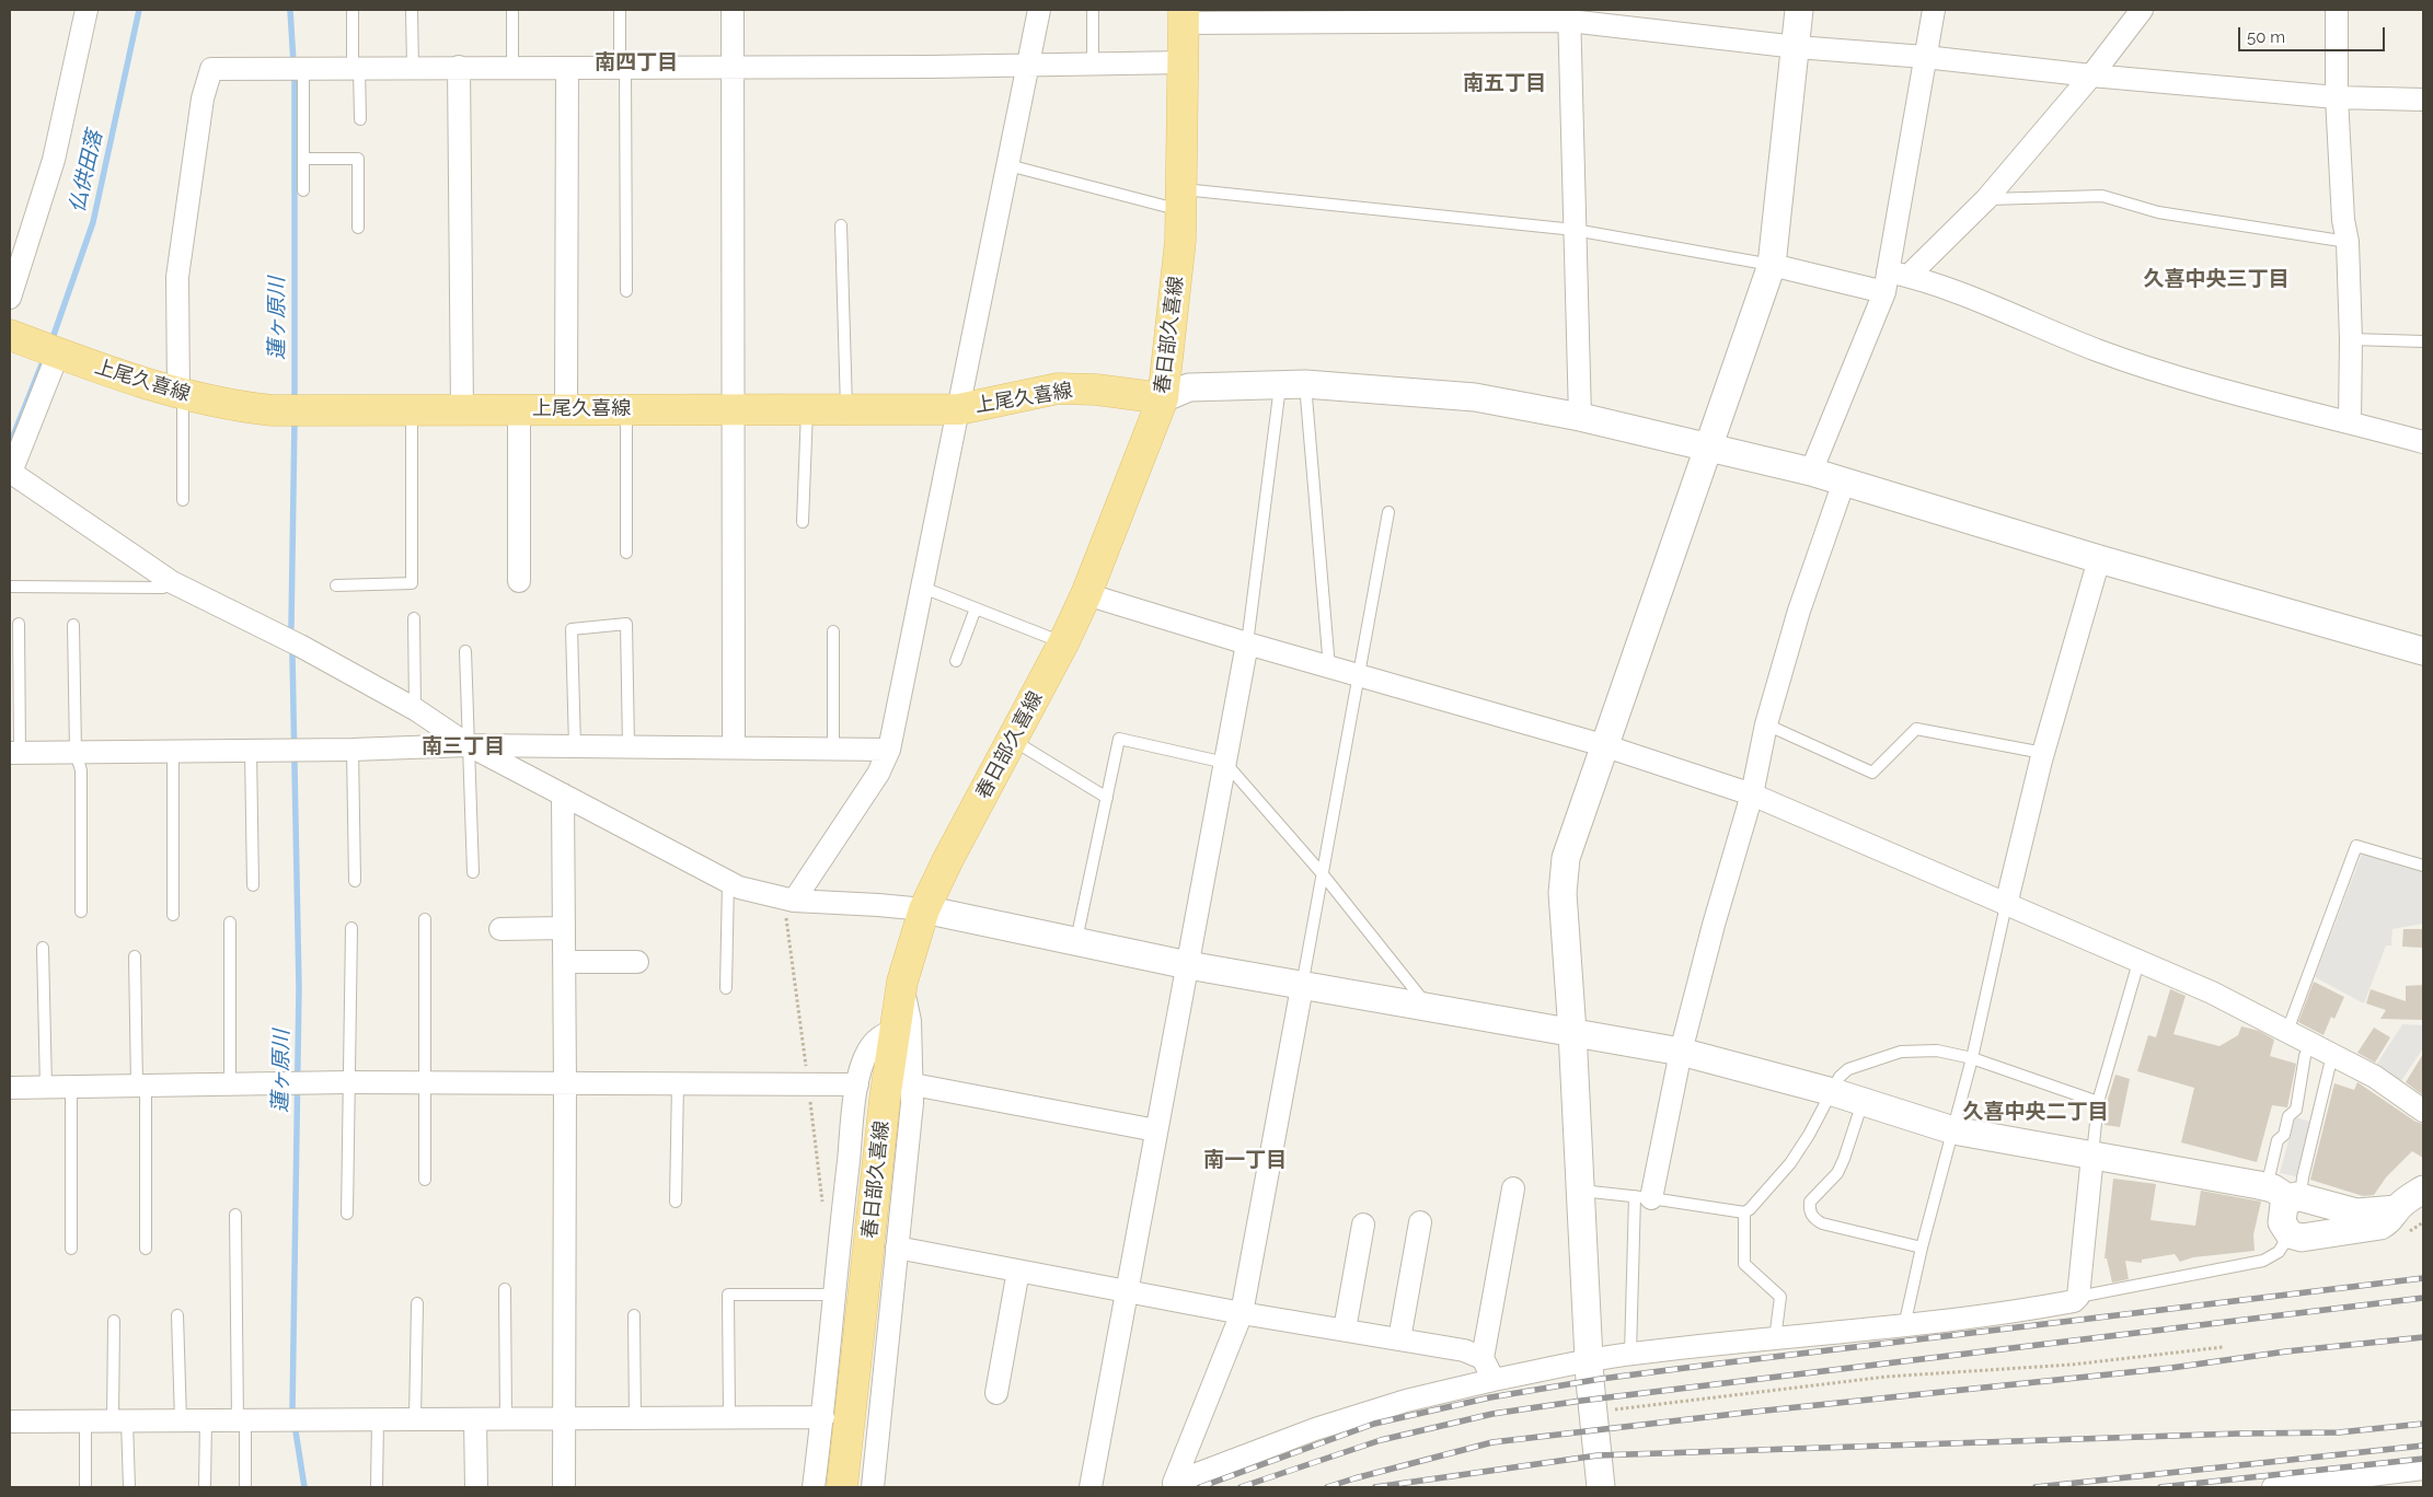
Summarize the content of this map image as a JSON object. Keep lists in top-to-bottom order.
{
  "streets": {
    "main road": ["春日部久喜線", "上尾久喜線"]
  },
  "crossings": [
    ["春日部久喜線", "上尾久喜線"]
  ],
  "districts": [
    "南四丁目",
    "南五丁目",
    "久喜中央三丁目",
    "南三丁目",
    "久喜中央二丁目",
    "南一丁目"
  ],
  "water": ["仏供田落", "蓮ヶ原川"],
  "scale_bar": "50 m"
}
